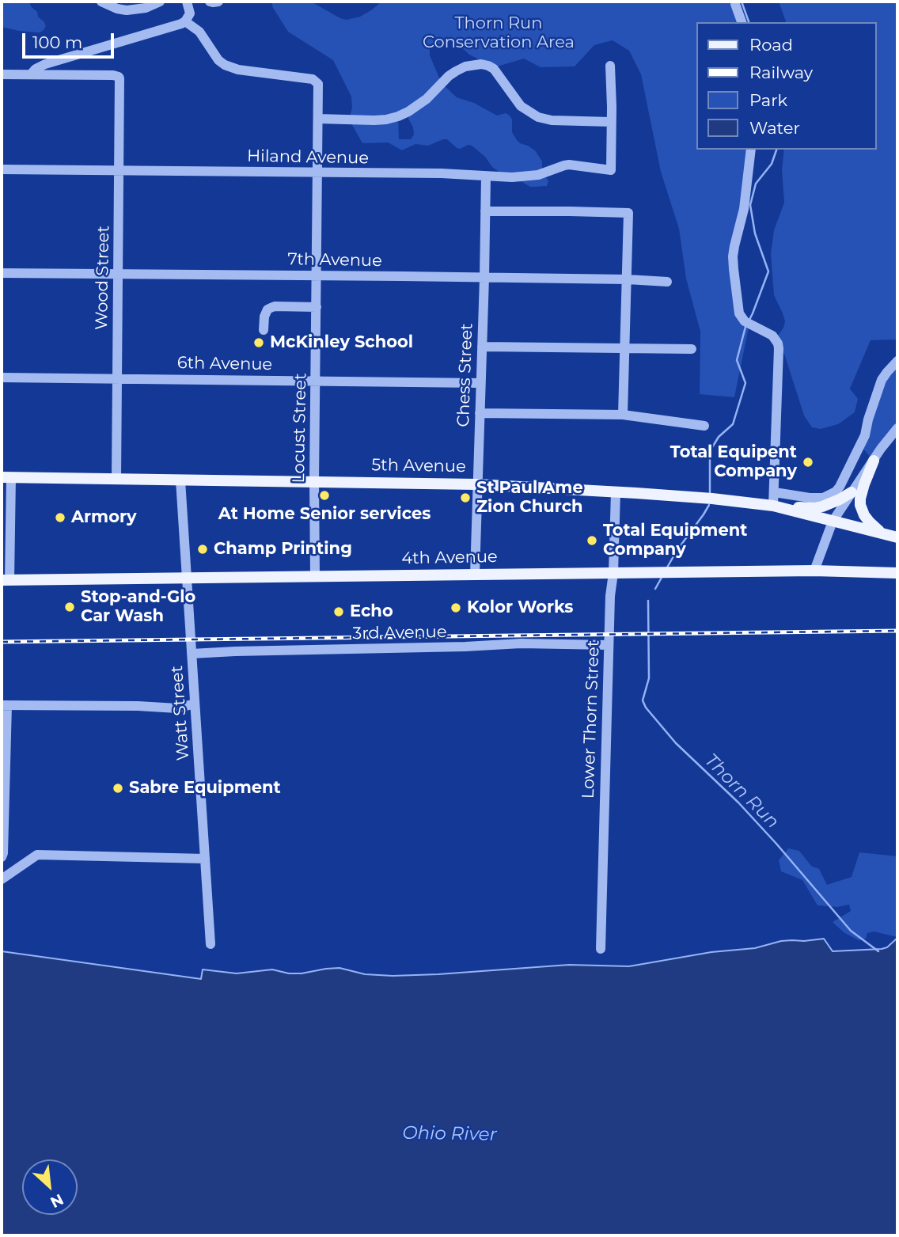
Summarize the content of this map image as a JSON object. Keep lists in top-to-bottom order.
{
  "streets": {
    "main road": ["5th Avenue", "4th Avenue"],
    "street": [
      "Hiland Avenue",
      "7th Avenue",
      "Wood Street",
      "6th Avenue",
      "Chess Street",
      "Locust Street",
      "3rd Avenue",
      "Watt Street",
      "Lower Thorn Street"
    ]
  },
  "crossings": [
    ["Hiland Avenue", "Wood Street"],
    ["Hiland Avenue", "Chess Street"],
    ["Hiland Avenue", "Locust Street"],
    ["7th Avenue", "Wood Street"],
    ["7th Avenue", "Chess Street"],
    ["7th Avenue", "Locust Street"],
    ["Wood Street", "6th Avenue"],
    ["Wood Street", "5th Avenue"],
    ["6th Avenue", "Chess Street"],
    ["6th Avenue", "Locust Street"],
    ["Chess Street", "5th Avenue"],
    ["Chess Street", "4th Avenue"],
    ["Locust Street", "5th Avenue"],
    ["Locust Street", "4th Avenue"],
    ["5th Avenue", "Watt Street"],
    ["5th Avenue", "Lower Thorn Street"],
    ["4th Avenue", "Watt Street"],
    ["4th Avenue", "Lower Thorn Street"],
    ["3rd Avenue", "Watt Street"],
    ["3rd Avenue", "Lower Thorn Street"]
  ],
  "water": ["Thorn Run", "Ohio River"],
  "parks": ["Thorn Run Conservation Area"],
  "places": [
    "McKinley School",
    "Total Equipent Company",
    "At Home Senior services",
    "St Paul Ame Zion Church",
    "Armory",
    "Total Equipment Company",
    "Champ Printing",
    "Stop-and-Glo Car Wash",
    "Kolor Works",
    "Echo",
    "Sabre Equipment"
  ],
  "legend": [
    "Road",
    "Railway",
    "Park",
    "Water"
  ],
  "scale_bar": "100 m",
  "north": "bottom right"
}
